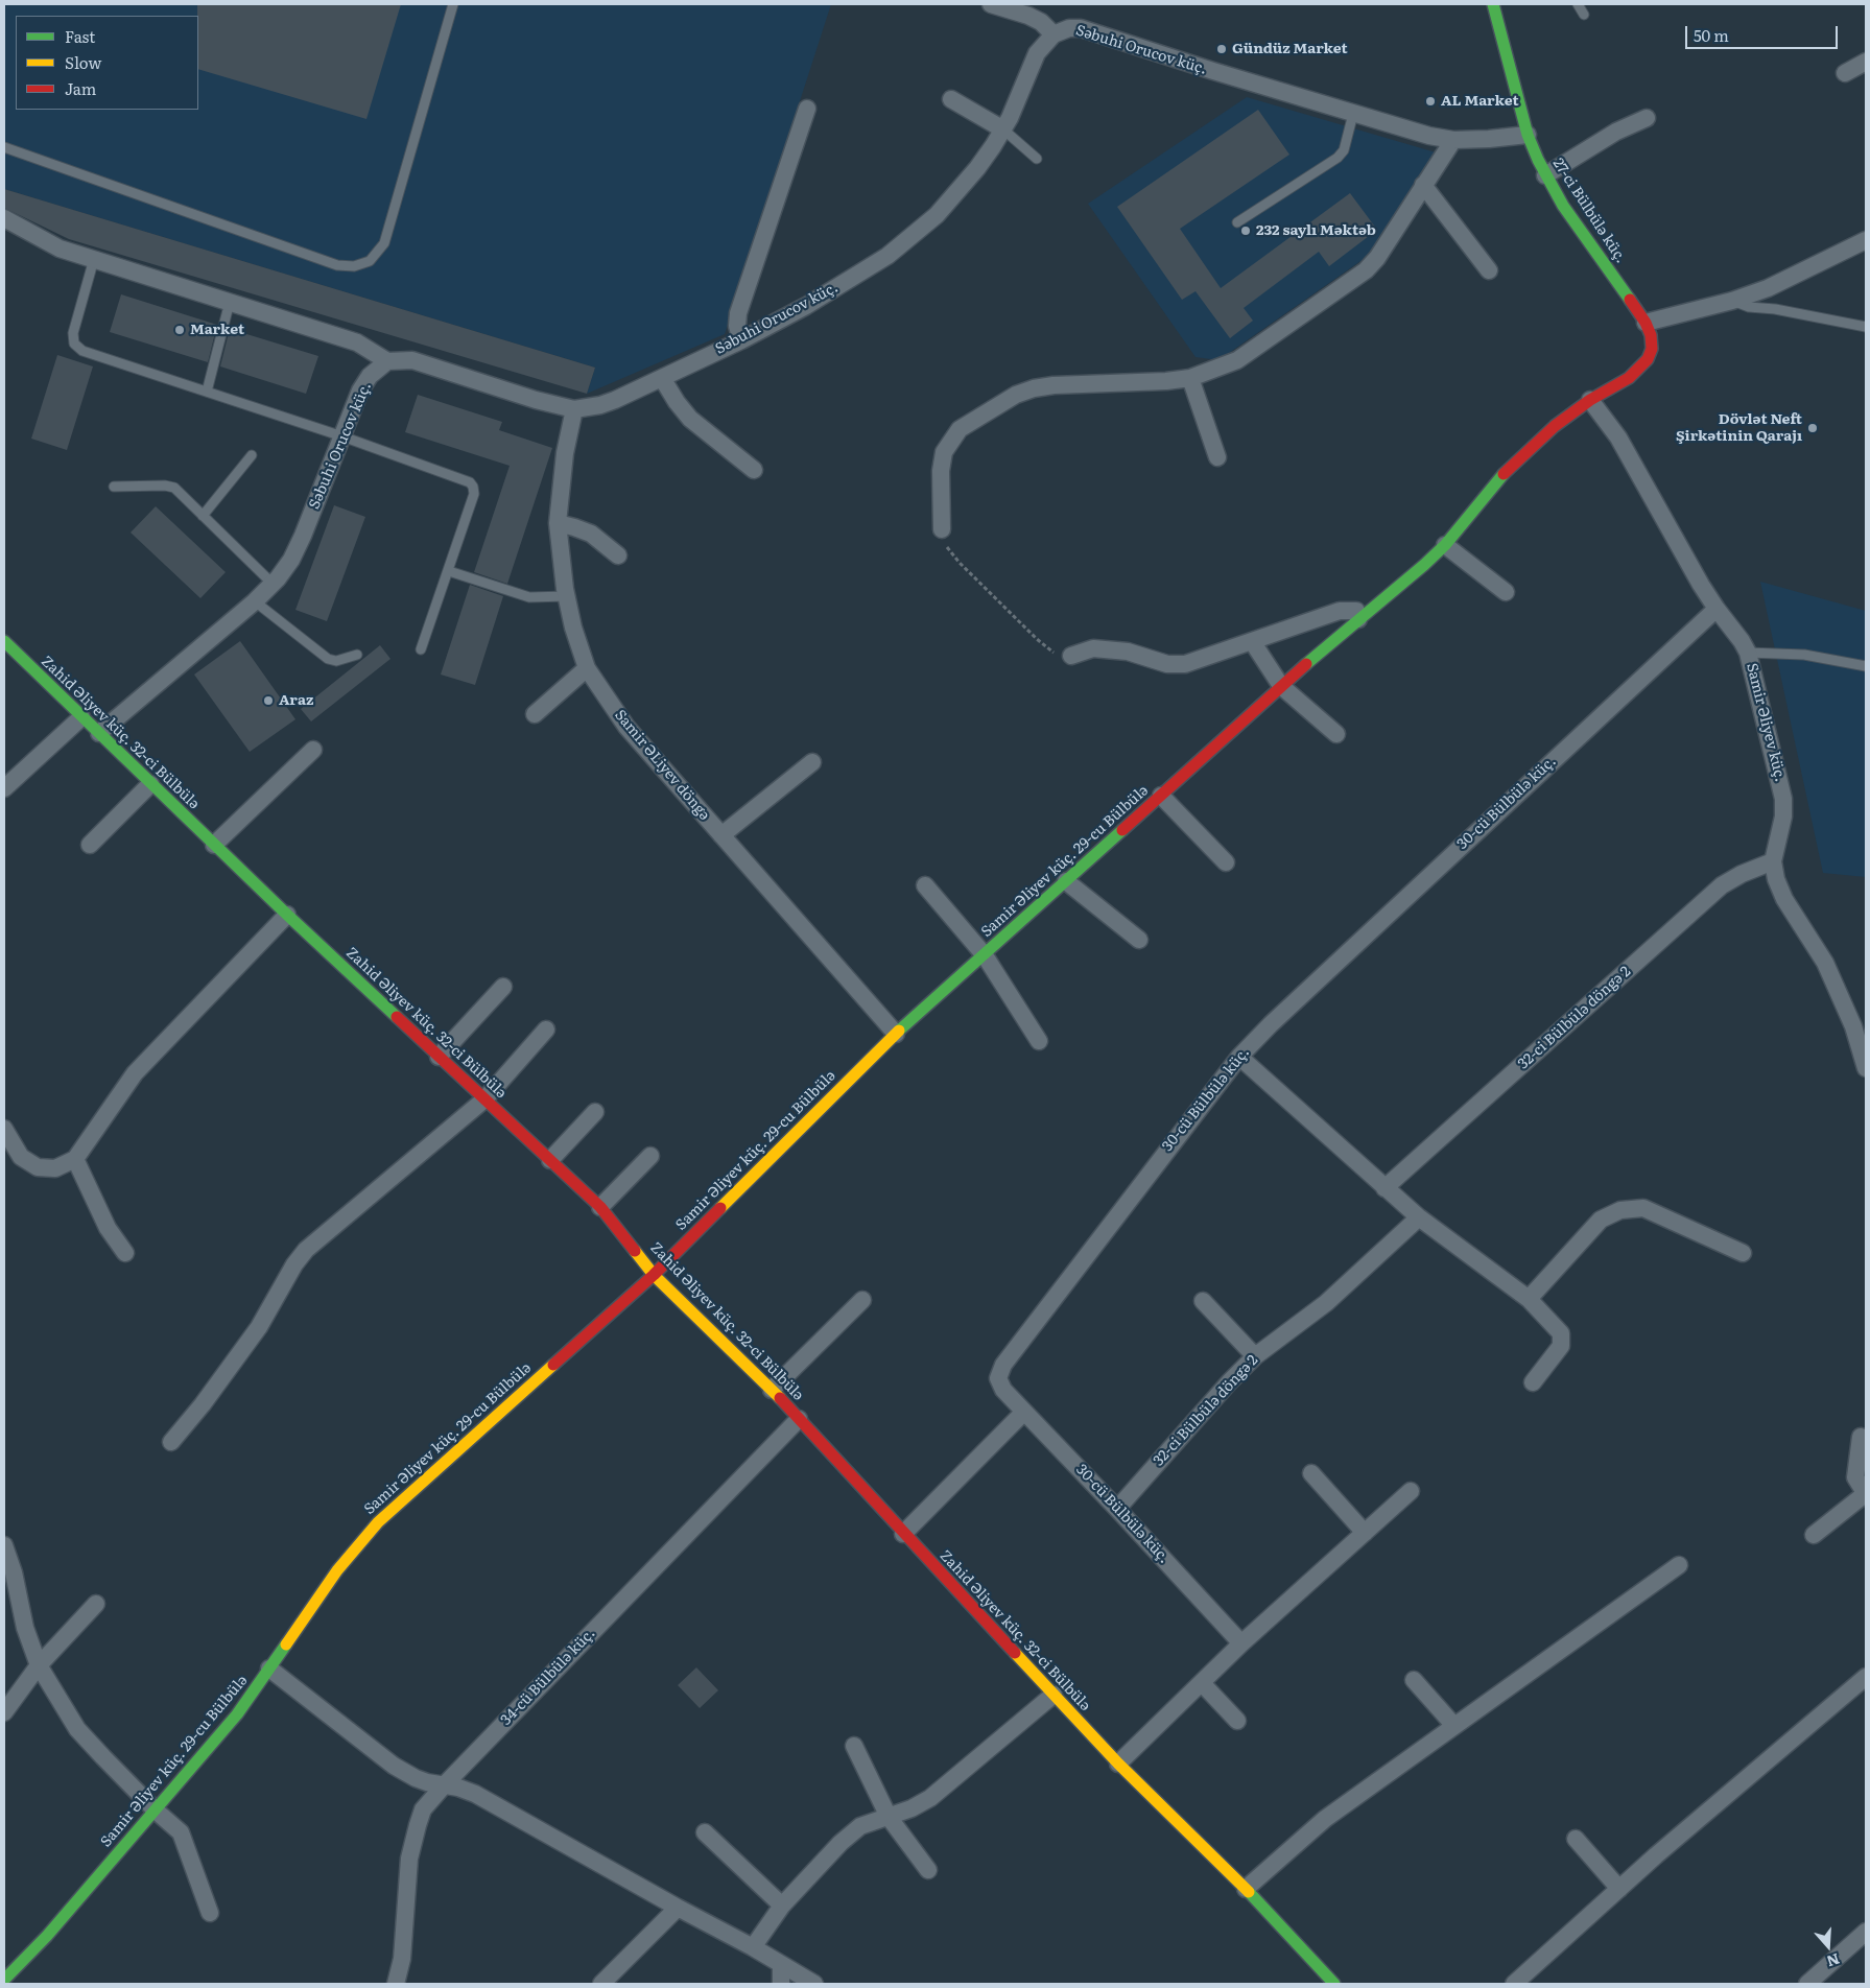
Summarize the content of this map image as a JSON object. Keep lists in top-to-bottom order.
{
  "streets": {
    "street": [
      "Səbuhi Orucov küç.",
      "27-ci Bülbülə küç.",
      "Samir Əliyev küç.",
      "Zahid Əliyev küç. 32-ci Bülbülə",
      "Samir ƏLiyev döngə",
      "30-cü Bülbülə küç.",
      "Samir Əliyev küç. 29-cu Bülbülə",
      "32-ci Bülbülə döngə 2",
      "34-cü Bülbülə küç."
    ]
  },
  "crossings": [
    ["Səbuhi Orucov küç.", "27-ci Bülbülə küç."],
    ["Səbuhi Orucov küç.", "Zahid Əliyev küç. 32-ci Bülbülə"],
    ["Səbuhi Orucov küç.", "Samir ƏLiyev döngə"],
    ["27-ci Bülbülə küç.", "Samir Əliyev küç."],
    ["27-ci Bülbülə küç.", "Samir Əliyev küç. 29-cu Bülbülə"],
    ["Samir Əliyev küç.", "30-cü Bülbülə küç."],
    ["Samir Əliyev küç.", "Samir Əliyev küç. 29-cu Bülbülə"],
    ["Samir Əliyev küç.", "32-ci Bülbülə döngə 2"],
    ["Zahid Əliyev küç. 32-ci Bülbülə", "Samir Əliyev küç. 29-cu Bülbülə"],
    ["Zahid Əliyev küç. 32-ci Bülbülə", "34-cü Bülbülə küç."],
    ["Samir ƏLiyev döngə", "Samir Əliyev küç. 29-cu Bülbülə"],
    ["30-cü Bülbülə küç.", "32-ci Bülbülə döngə 2"]
  ],
  "places": [
    "Gündüz Market",
    "AL Market",
    "232 saylı Məktəb",
    "Market",
    "Dövlət Neft Şirkətinin Qarajı",
    "Araz"
  ],
  "legend": ["Fast", "Slow", "Jam"],
  "scale_bar": "50 m",
  "north": "bottom"
}
